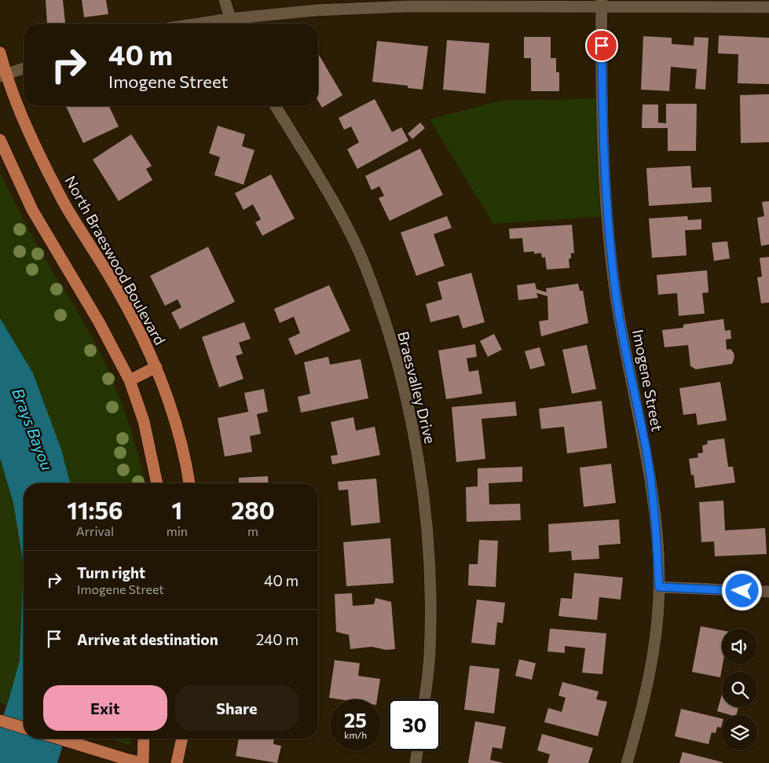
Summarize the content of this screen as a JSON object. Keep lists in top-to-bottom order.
{
  "streets": {
    "main road": ["North Braeswood Boulevard"],
    "street": ["Imogene Street", "Braesvalley Drive"]
  },
  "water": ["Brays Bayou"],
  "page": {
    "turn": ["40 m", "Imogene Street"],
    "eta": [
      "11:56",
      "Arrival",
      "1",
      "min",
      "280",
      "m"
    ],
    "list": [
      {
        "name": "Turn right",
        "note": "Imogene Street",
        "value": "40 m"
      },
      {
        "name": "Arrive at destination",
        "value": "240 m"
      }
    ],
    "buttons": ["Exit", "Share"],
    "speed": "25 km/h",
    "limit": "30"
  }
}
